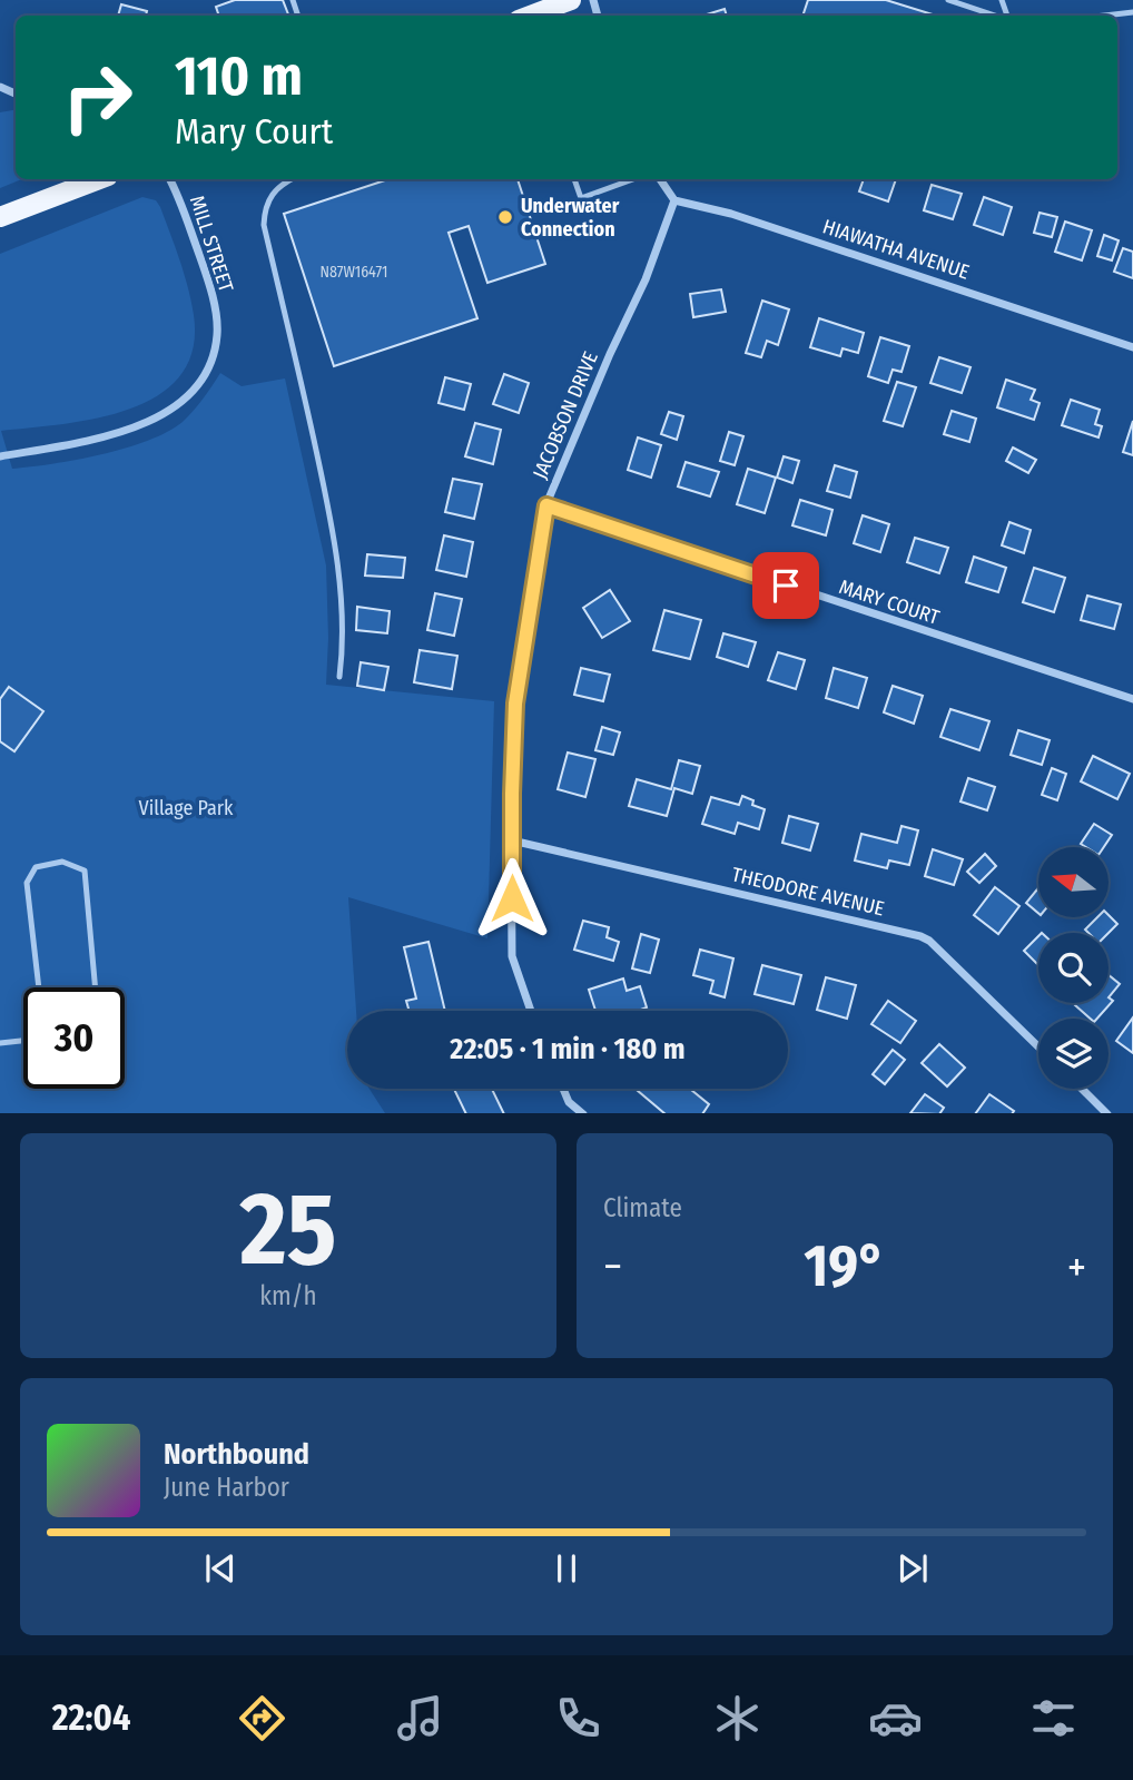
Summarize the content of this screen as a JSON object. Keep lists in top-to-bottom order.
{
  "streets": {
    "street": [
      "MILL STREET",
      "HIAWATHA AVENUE",
      "JACOBSON DRIVE",
      "MARY COURT",
      "THEODORE AVENUE"
    ]
  },
  "crossings": [
    ["HIAWATHA AVENUE", "JACOBSON DRIVE"],
    ["JACOBSON DRIVE", "MARY COURT"],
    ["JACOBSON DRIVE", "THEODORE AVENUE"]
  ],
  "parks": ["Village Park"],
  "places": ["Underwater Connection"],
  "house_numbers": ["N87W16471"],
  "north": "left",
  "page": {
    "turn": ["110 m", "Mary Court"],
    "limit": "30",
    "trip": "22:05 · 1 min · 180 m",
    "tile": [
      ["25", "km/h"],
      "Climate"
    ],
    "heat": ["−", "19°", "+"],
    "song": ["Northbound", "June Harbor"],
    "tabs": "22:04"
  }
}
